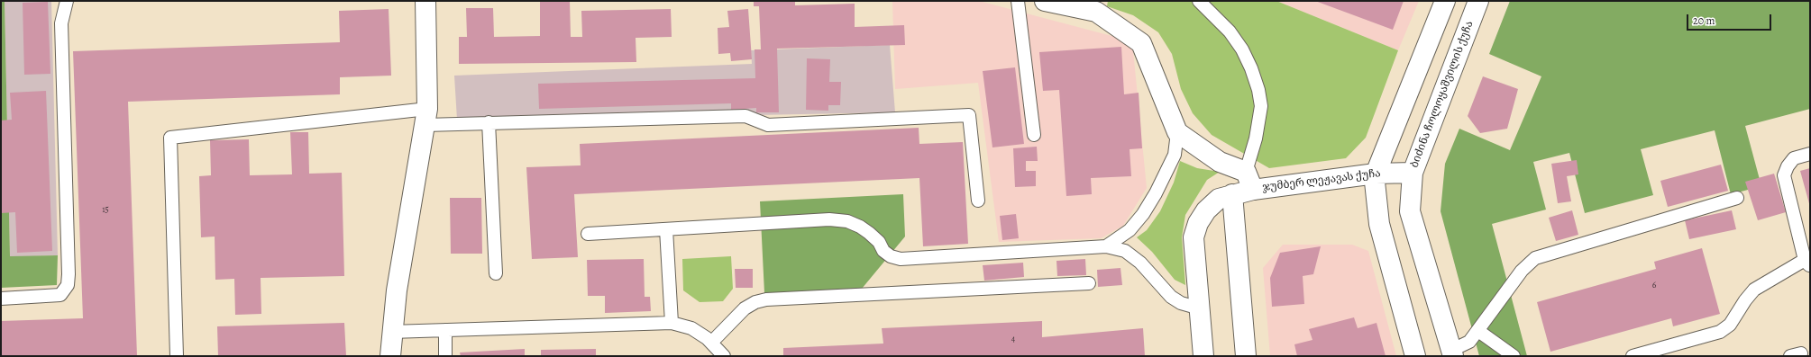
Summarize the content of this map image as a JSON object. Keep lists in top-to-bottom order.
{
  "streets": {
    "street": ["ბიძინა ჩოლოყაშვილის ქუჩა", "ჯუმბერ ლეჟავას ქუჩა"]
  },
  "crossings": [
    ["ბიძინა ჩოლოყაშვილის ქუჩა", "ჯუმბერ ლეჟავას ქუჩა"]
  ],
  "house_numbers": ["15", "6", "4"],
  "scale_bar": "20 m"
}
